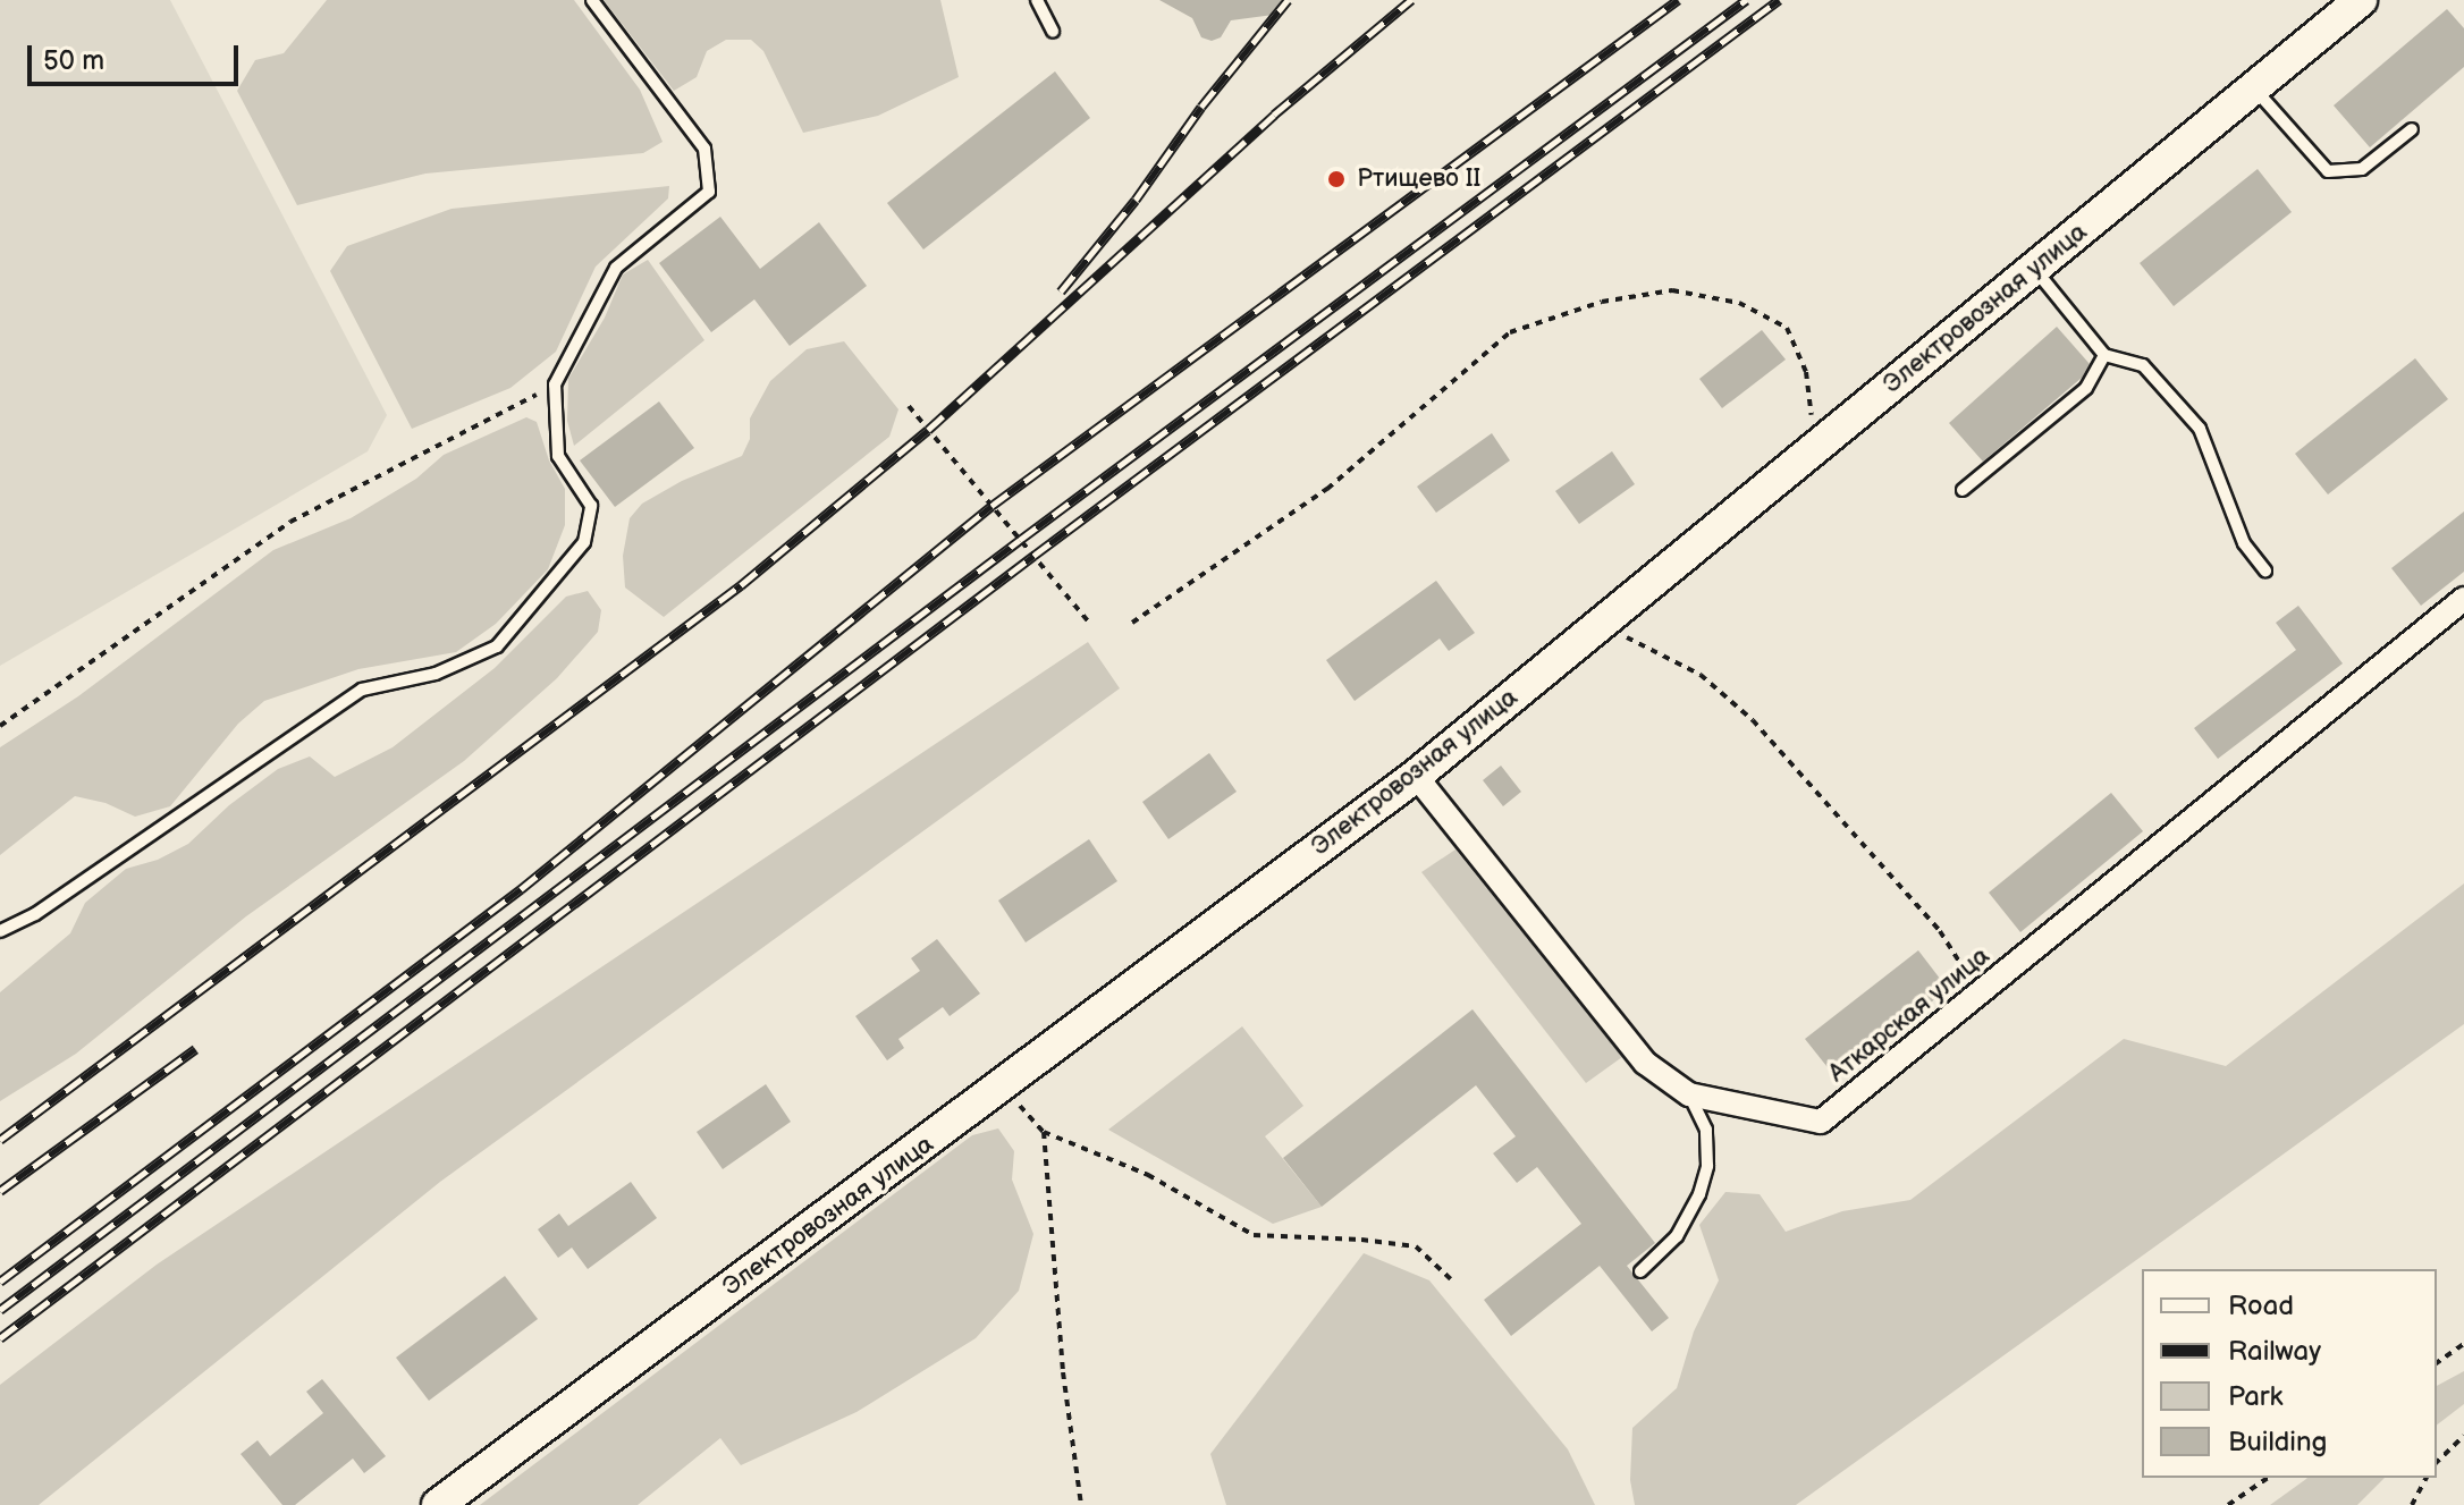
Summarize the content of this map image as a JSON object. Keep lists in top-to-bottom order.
{
  "streets": {
    "street": ["Электровозная улица", "Аткарская улица"]
  },
  "crossings": [
    ["Электровозная улица", "Аткарская улица"]
  ],
  "places": ["Ртищево II"],
  "legend": [
    "Road",
    "Railway",
    "Park",
    "Building"
  ],
  "scale_bar": "50 m"
}
